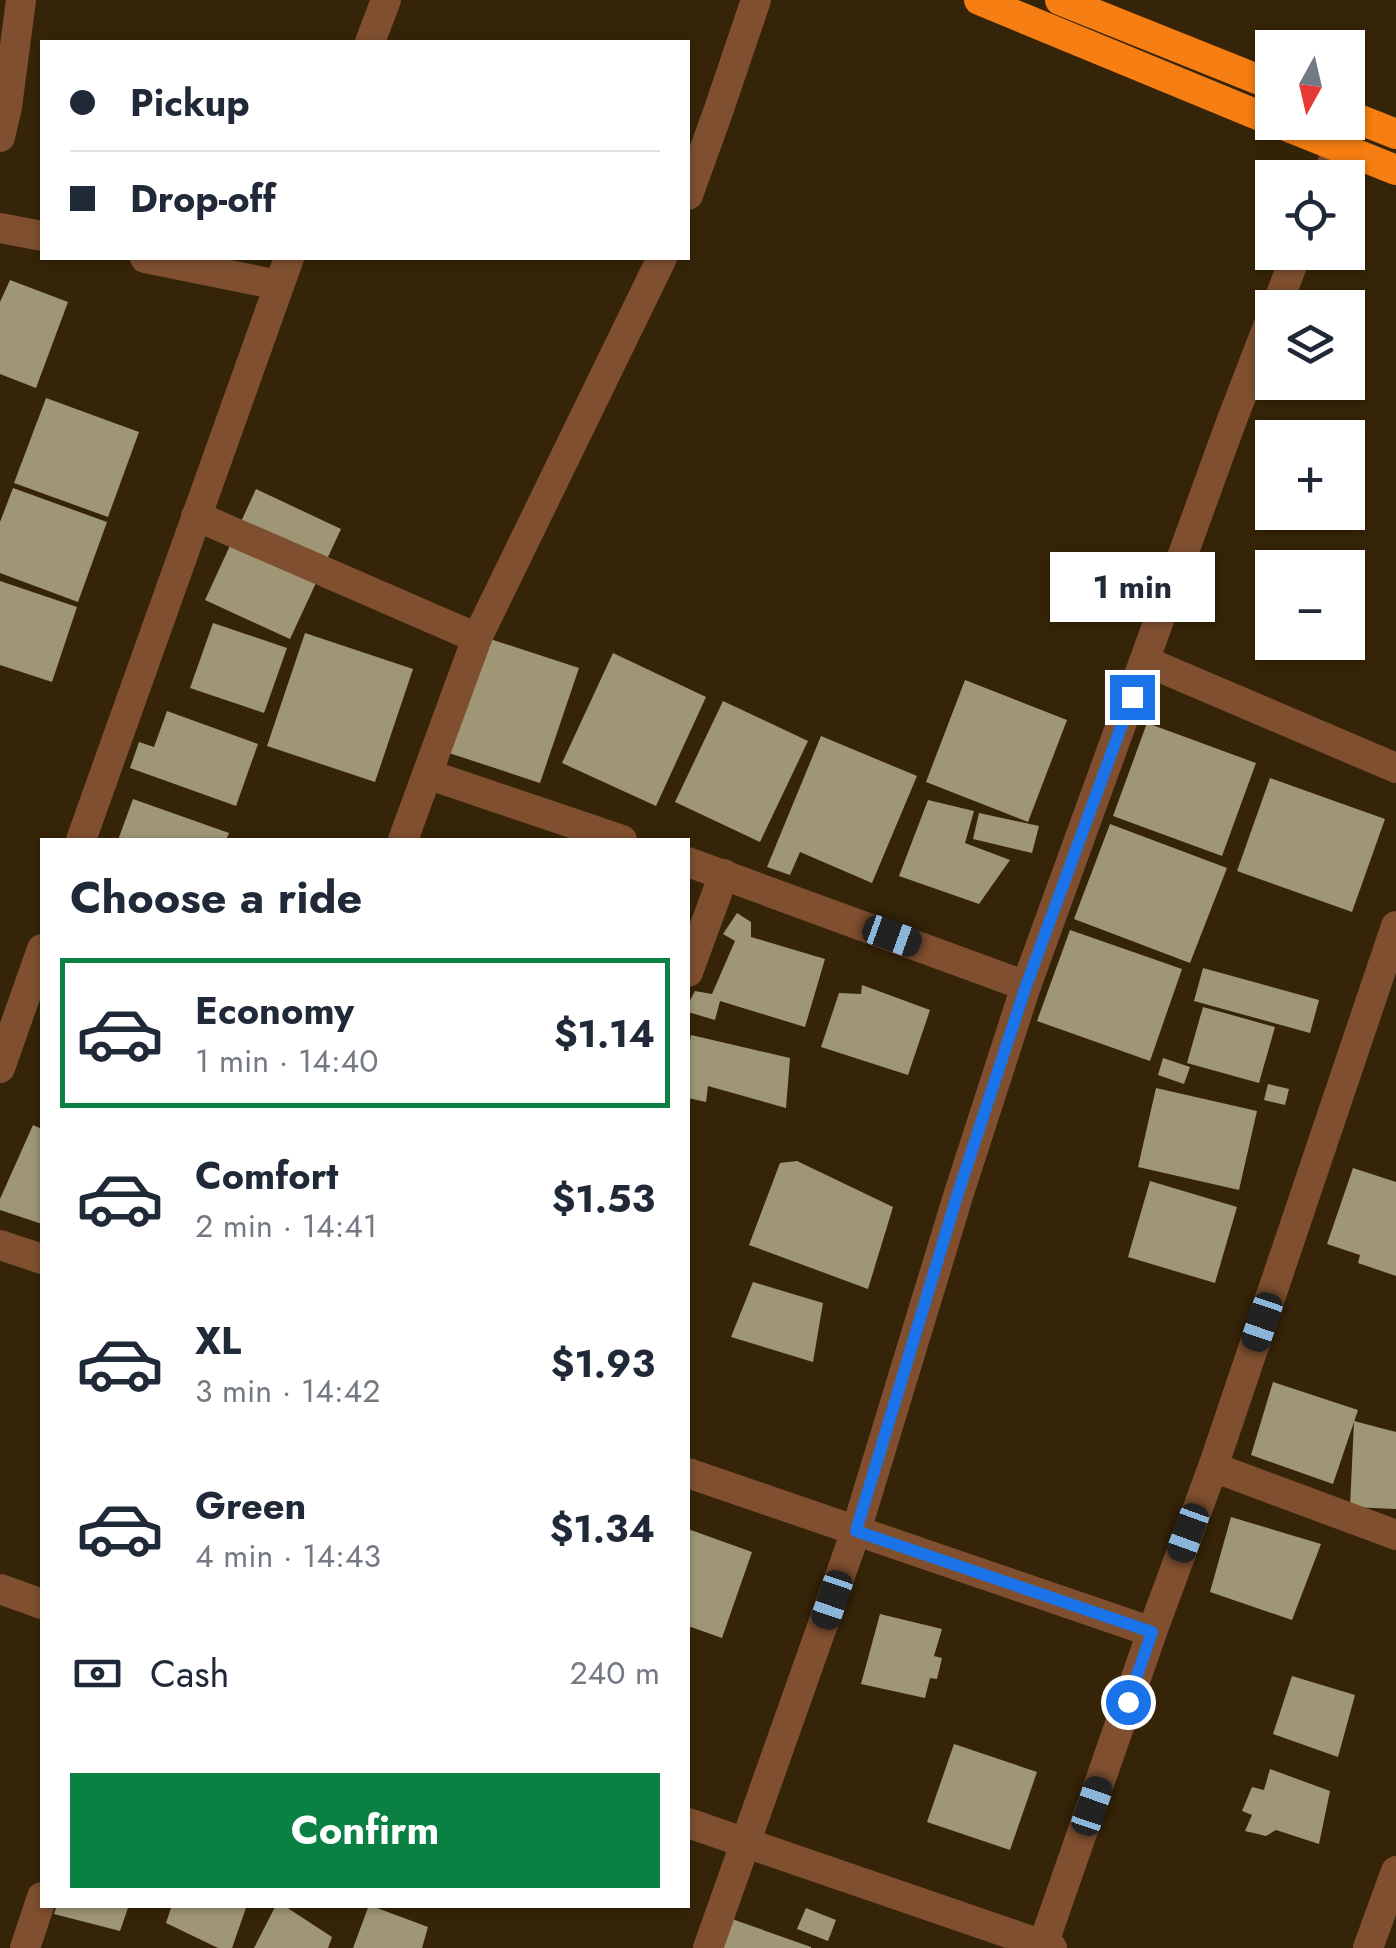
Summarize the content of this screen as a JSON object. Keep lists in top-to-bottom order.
{
  "north": "bottom",
  "page": {
    "map_buttons": ["+", "−"],
    "banner": ["Pickup", "Drop-off"],
    "bubble": "1 min",
    "heading": "Choose a ride",
    "list": [
      {
        "name": "Economy",
        "note": "1 min · 14:40",
        "value": "$1.14"
      },
      {
        "name": "Comfort",
        "note": "2 min · 14:41",
        "value": "$1.53"
      },
      {
        "name": "XL",
        "note": "3 min · 14:42",
        "value": "$1.93"
      },
      {
        "name": "Green",
        "note": "4 min · 14:43",
        "value": "$1.34"
      }
    ],
    "pay": ["Cash", "240 m"],
    "buttons": "Confirm"
  }
}
